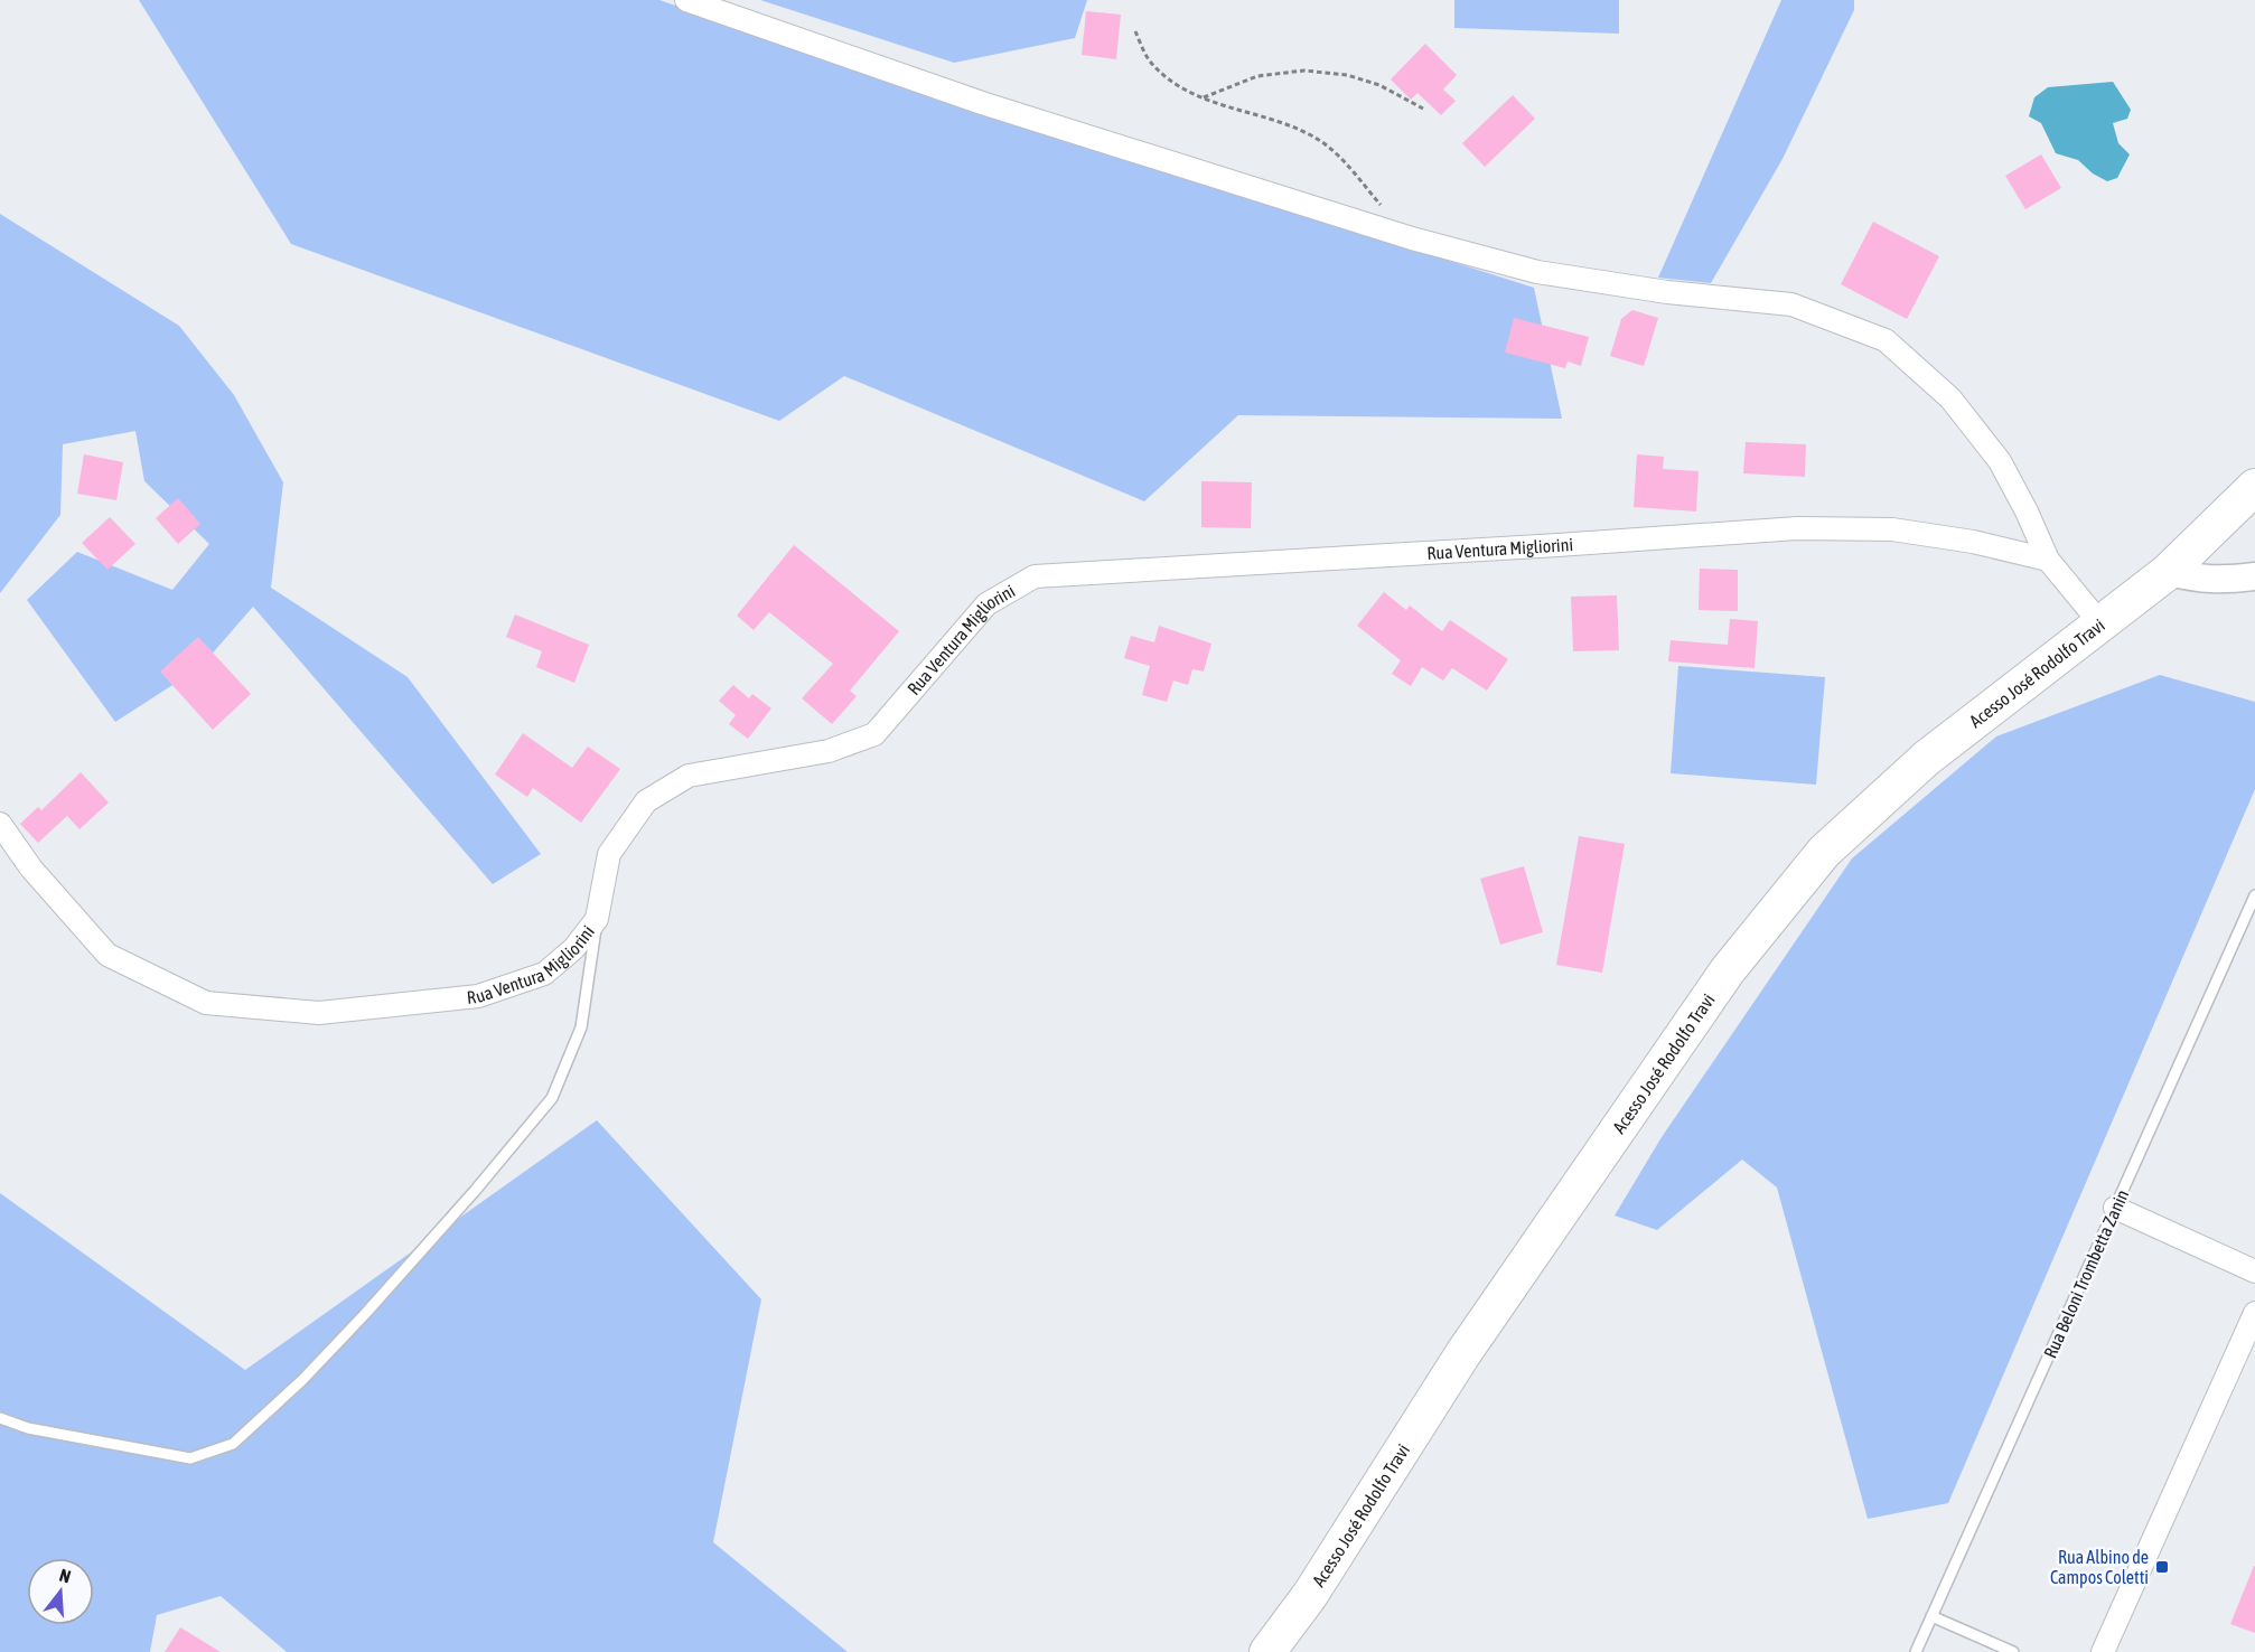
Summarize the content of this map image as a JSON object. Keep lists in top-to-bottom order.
{
  "streets": {
    "highway": ["Acesso José Rodolfo Travi"],
    "street": ["Rua Ventura Migliorini"],
    "lane": ["Rua Beloni Trombetta Zanin"]
  },
  "places": {
    "transit": ["Rua Albino de Campos Coletti"]
  },
  "north": "top"
}
